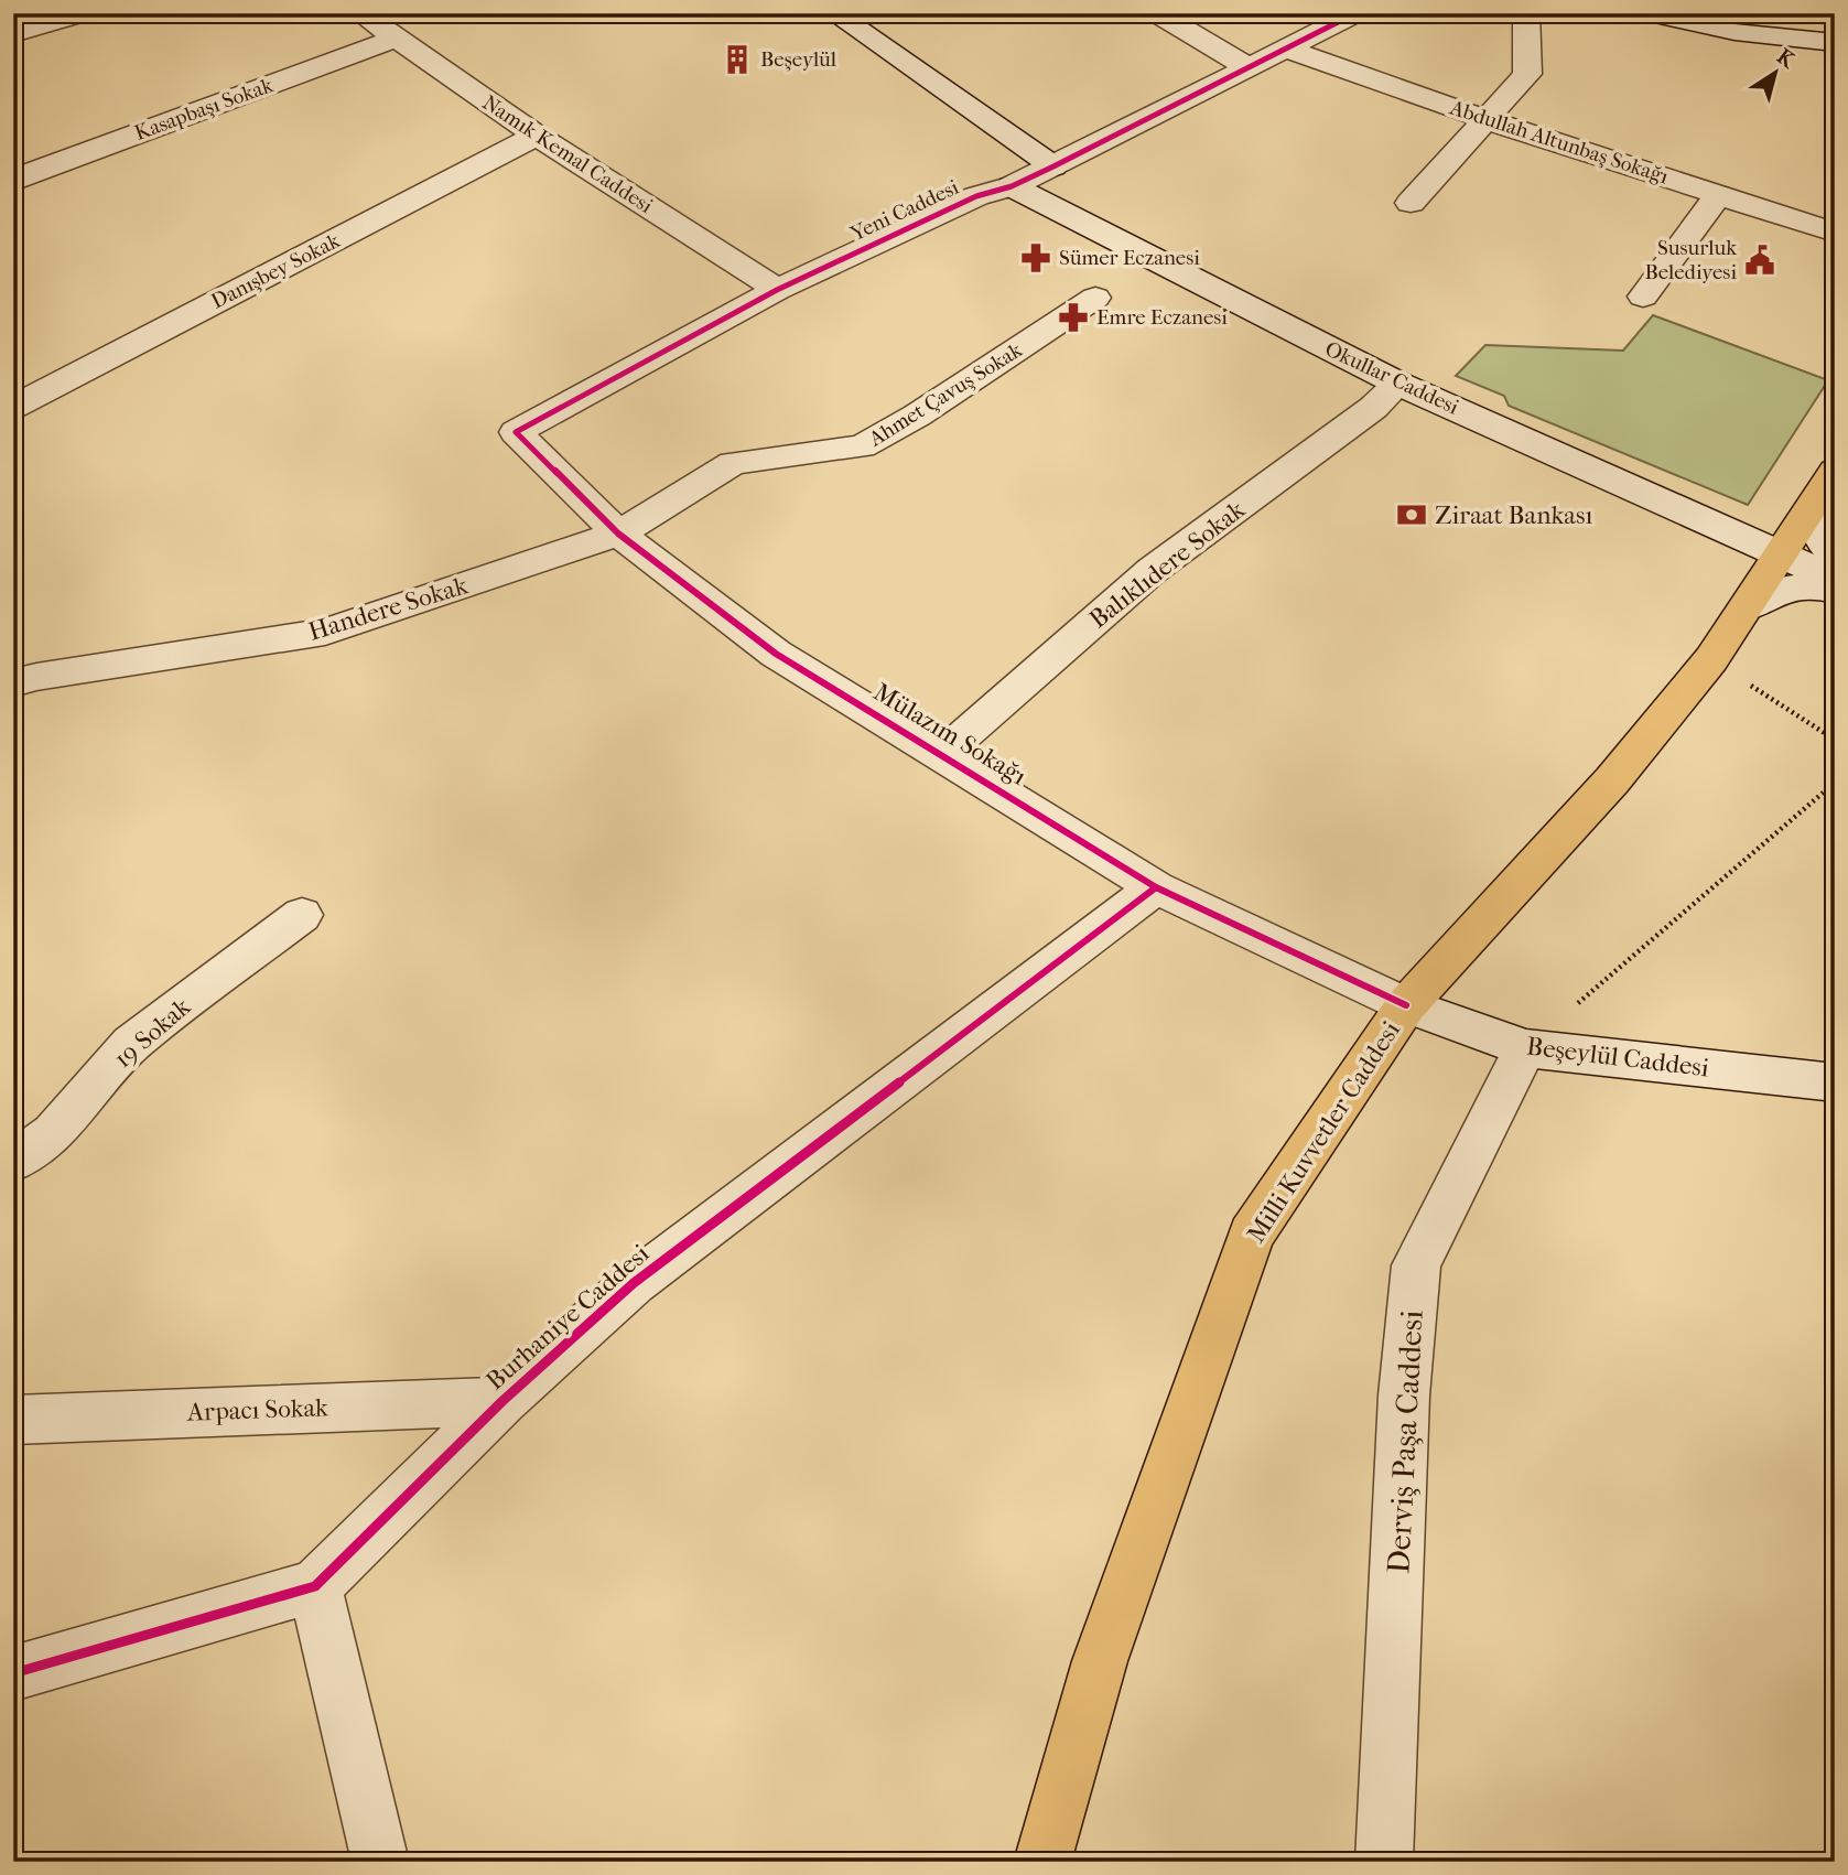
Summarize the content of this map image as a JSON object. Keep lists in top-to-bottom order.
{
  "streets": {
    "main road": ["Milli Kuvvetler Caddesi"],
    "street": [
      "Kasapbaşı Sokak",
      "Abdullah Altunbaş Sokağı",
      "Namık Kemal Caddesi",
      "Yeni Caddesi",
      "Danışbey Sokak",
      "Okullar Caddesi",
      "Ahmet Çavuş Sokak",
      "Balıklıdere Sokak",
      "Handere Sokak",
      "Mülazım Sokağı",
      "19 Sokak",
      "Beşeylül Caddesi",
      "Burhaniye Caddesi",
      "Arpacı Sokak",
      "Derviş Paşa Caddesi"
    ]
  },
  "crossings": [
    ["Kasapbaşı Sokak", "Namık Kemal Caddesi"],
    ["Abdullah Altunbaş Sokağı", "Yeni Caddesi"],
    ["Namık Kemal Caddesi", "Yeni Caddesi"],
    ["Namık Kemal Caddesi", "Danışbey Sokak"],
    ["Yeni Caddesi", "Okullar Caddesi"],
    ["Yeni Caddesi", "Mülazım Sokağı"],
    ["Okullar Caddesi", "Balıklıdere Sokak"],
    ["Okullar Caddesi", "Milli Kuvvetler Caddesi"],
    ["Ahmet Çavuş Sokak", "Handere Sokak"],
    ["Ahmet Çavuş Sokak", "Mülazım Sokağı"],
    ["Balıklıdere Sokak", "Mülazım Sokağı"],
    ["Handere Sokak", "Mülazım Sokağı"],
    ["Mülazım Sokağı", "Beşeylül Caddesi"],
    ["Mülazım Sokağı", "Milli Kuvvetler Caddesi"],
    ["Mülazım Sokağı", "Burhaniye Caddesi"],
    ["Beşeylül Caddesi", "Milli Kuvvetler Caddesi"],
    ["Beşeylül Caddesi", "Derviş Paşa Caddesi"],
    ["Burhaniye Caddesi", "Arpacı Sokak"]
  ],
  "places": {
    "building": ["Beşeylül"],
    "pharmacy": ["Sümer Eczanesi", "Emre Eczanesi"],
    "public building": ["Susurluk Belediyesi"],
    "bank": ["Ziraat Bankası"]
  },
  "north": "top right"
}
